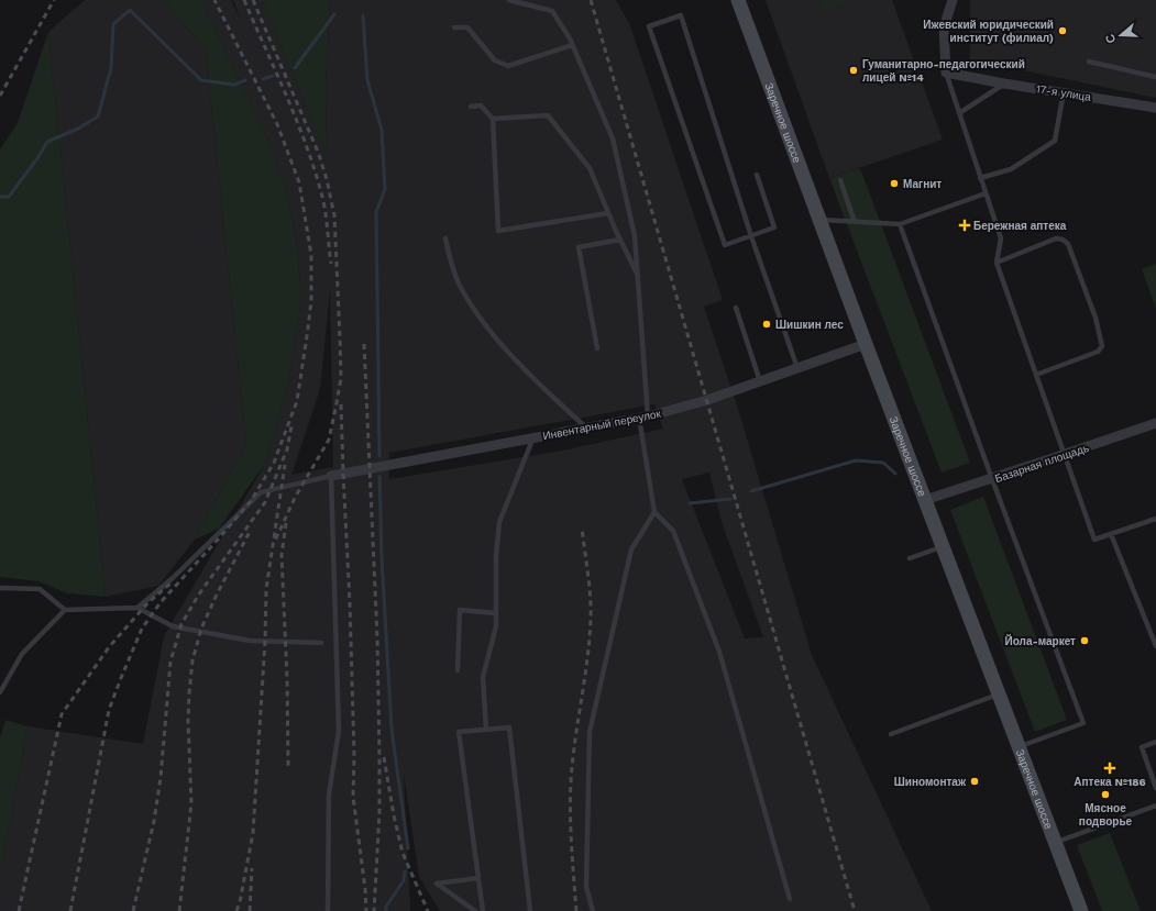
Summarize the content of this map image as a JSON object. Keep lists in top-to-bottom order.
{
  "streets": {
    "main road": ["Заречное шоссе"],
    "street": ["17-я улица", "Инвентарный переулок", "Базарная площадь"]
  },
  "crossings": [
    ["Заречное шоссе", "Инвентарный переулок"],
    ["Заречное шоссе", "Базарная площадь"]
  ],
  "places": {
    "other": [
      "Ижевский юридический институт (филиал)",
      "Гуманитарно-педагогический лицей №14",
      "Магнит",
      "Шишкин лес",
      "Йола-маркет",
      "Шиномонтаж",
      "Мясное подворье"
    ],
    "health": ["Бережная аптека", "Аптека №186"]
  },
  "north": "left"
}
